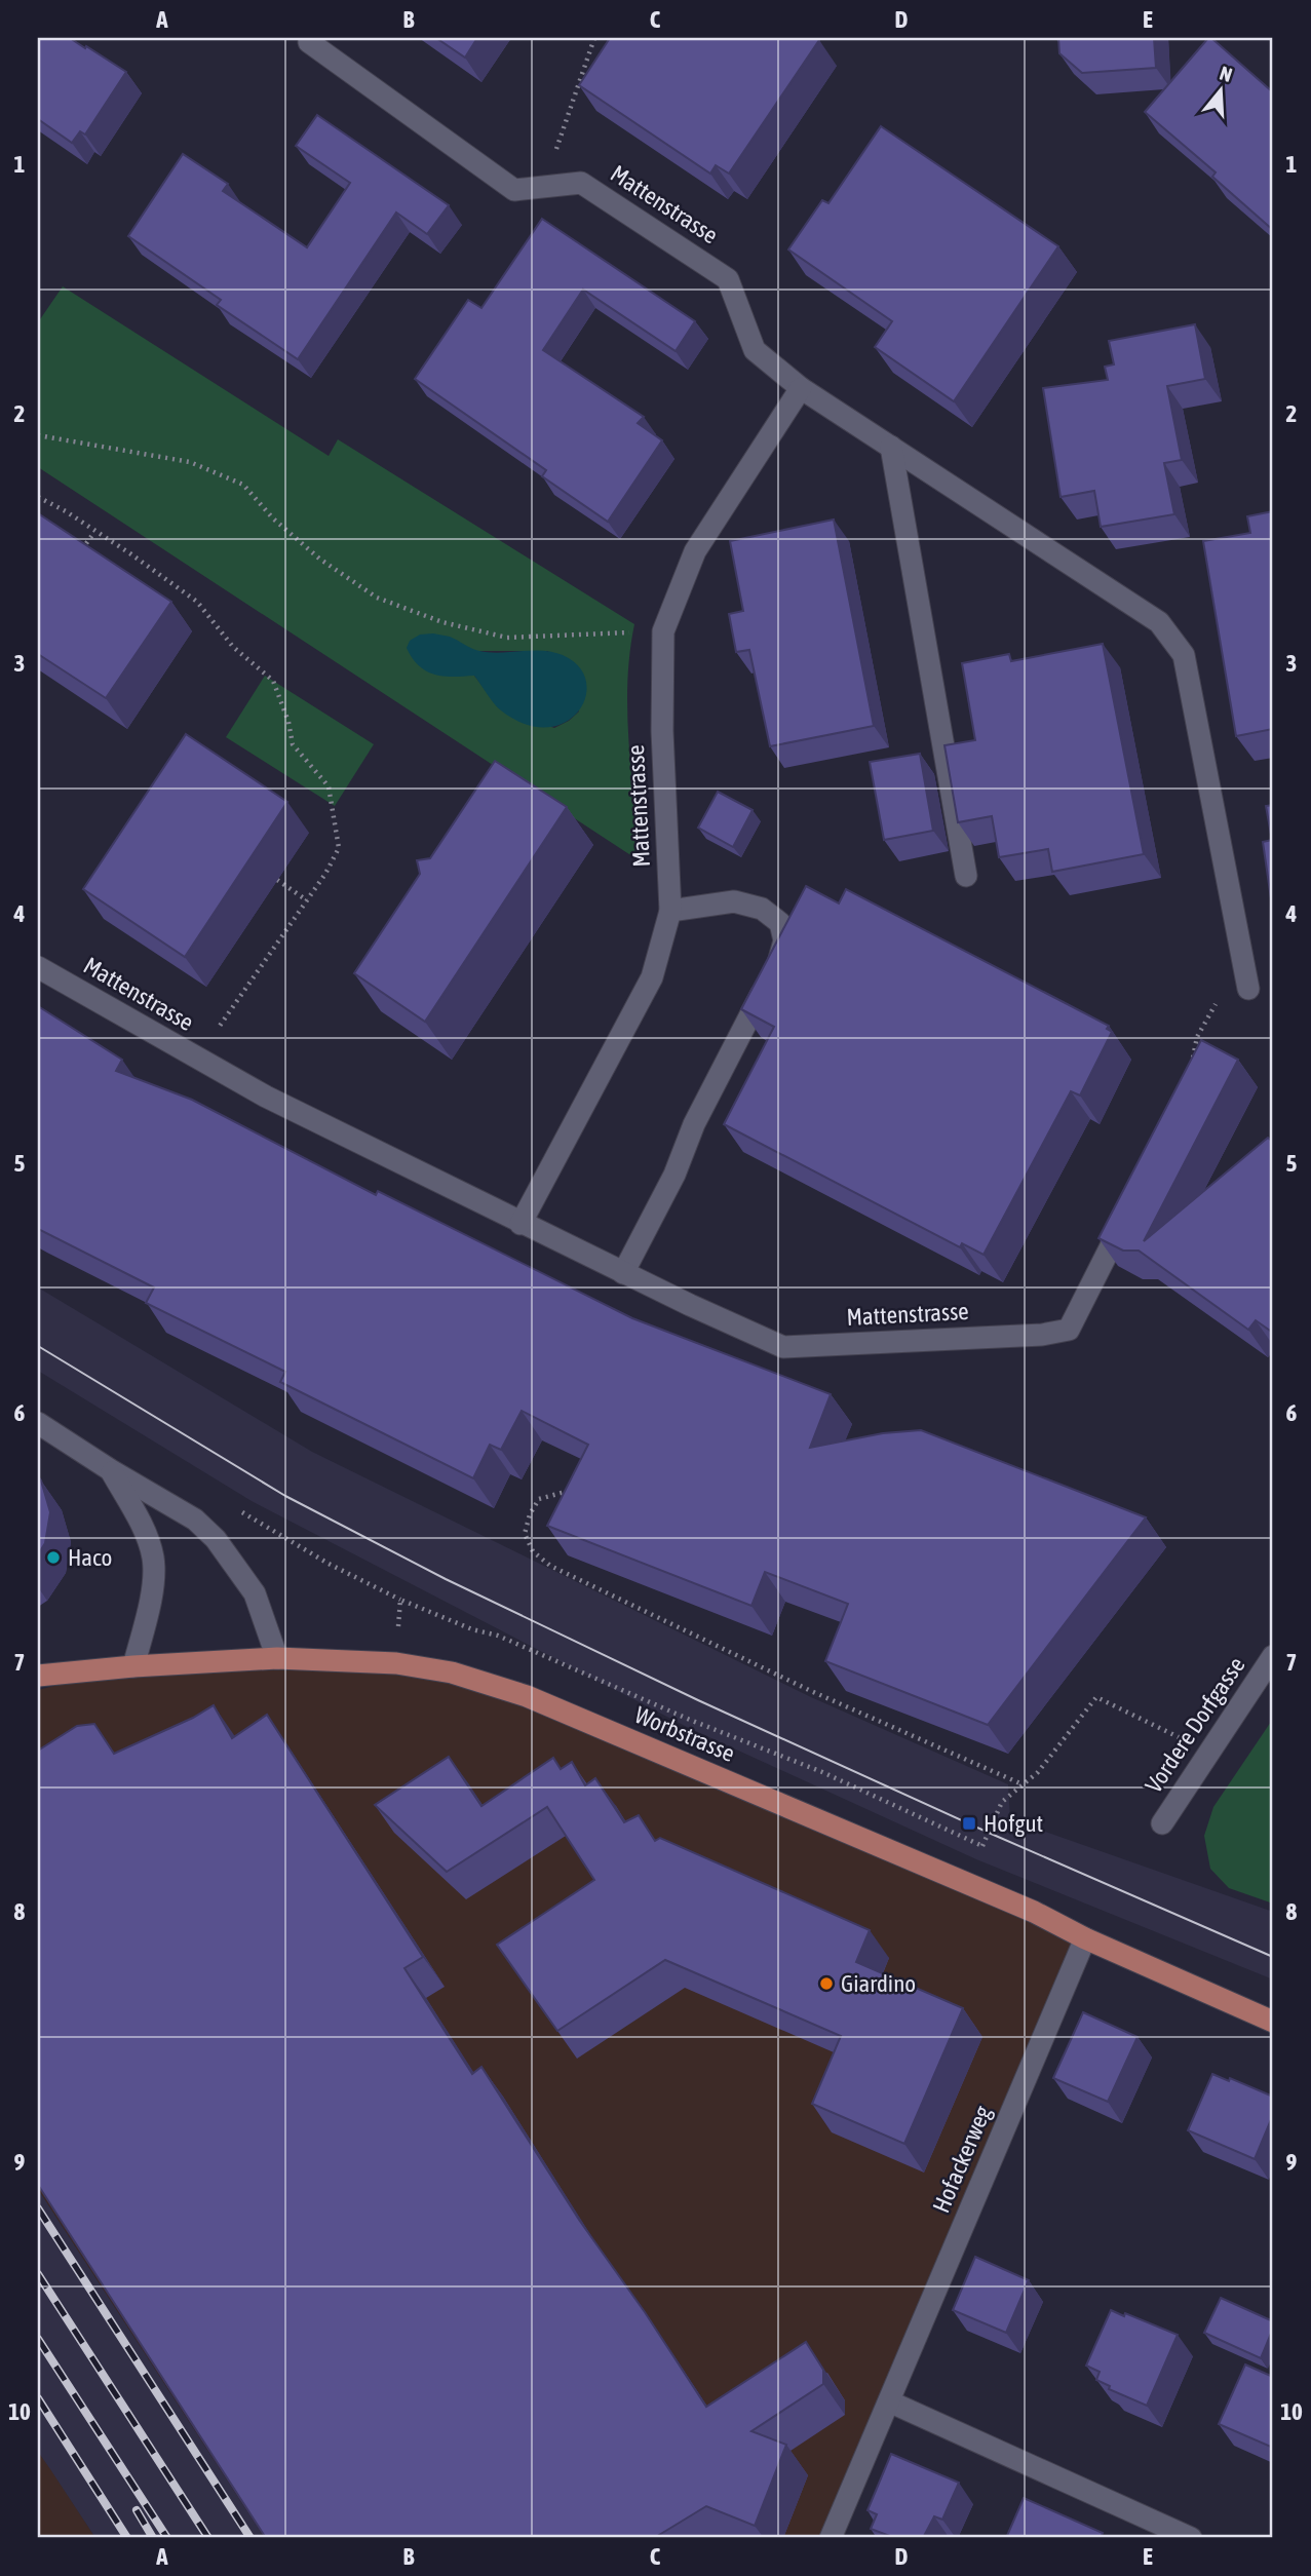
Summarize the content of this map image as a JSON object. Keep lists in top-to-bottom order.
{
  "streets": {
    "main road": ["Worbstrasse"],
    "street": ["Mattenstrasse", "Vordere Dorfgasse", "Hofackerweg"]
  },
  "crossings": [
    ["Worbstrasse", "Hofackerweg"]
  ],
  "places": {
    "other": ["Haco", "Giardino"],
    "transit": ["Hofgut"]
  },
  "north": "top",
  "grid": {
    "columns": [
      "A",
      "B",
      "C",
      "D",
      "E"
    ],
    "rows": [
      "1",
      "2",
      "3",
      "4",
      "5",
      "6",
      "7",
      "8",
      "9",
      "10"
    ]
  }
}
